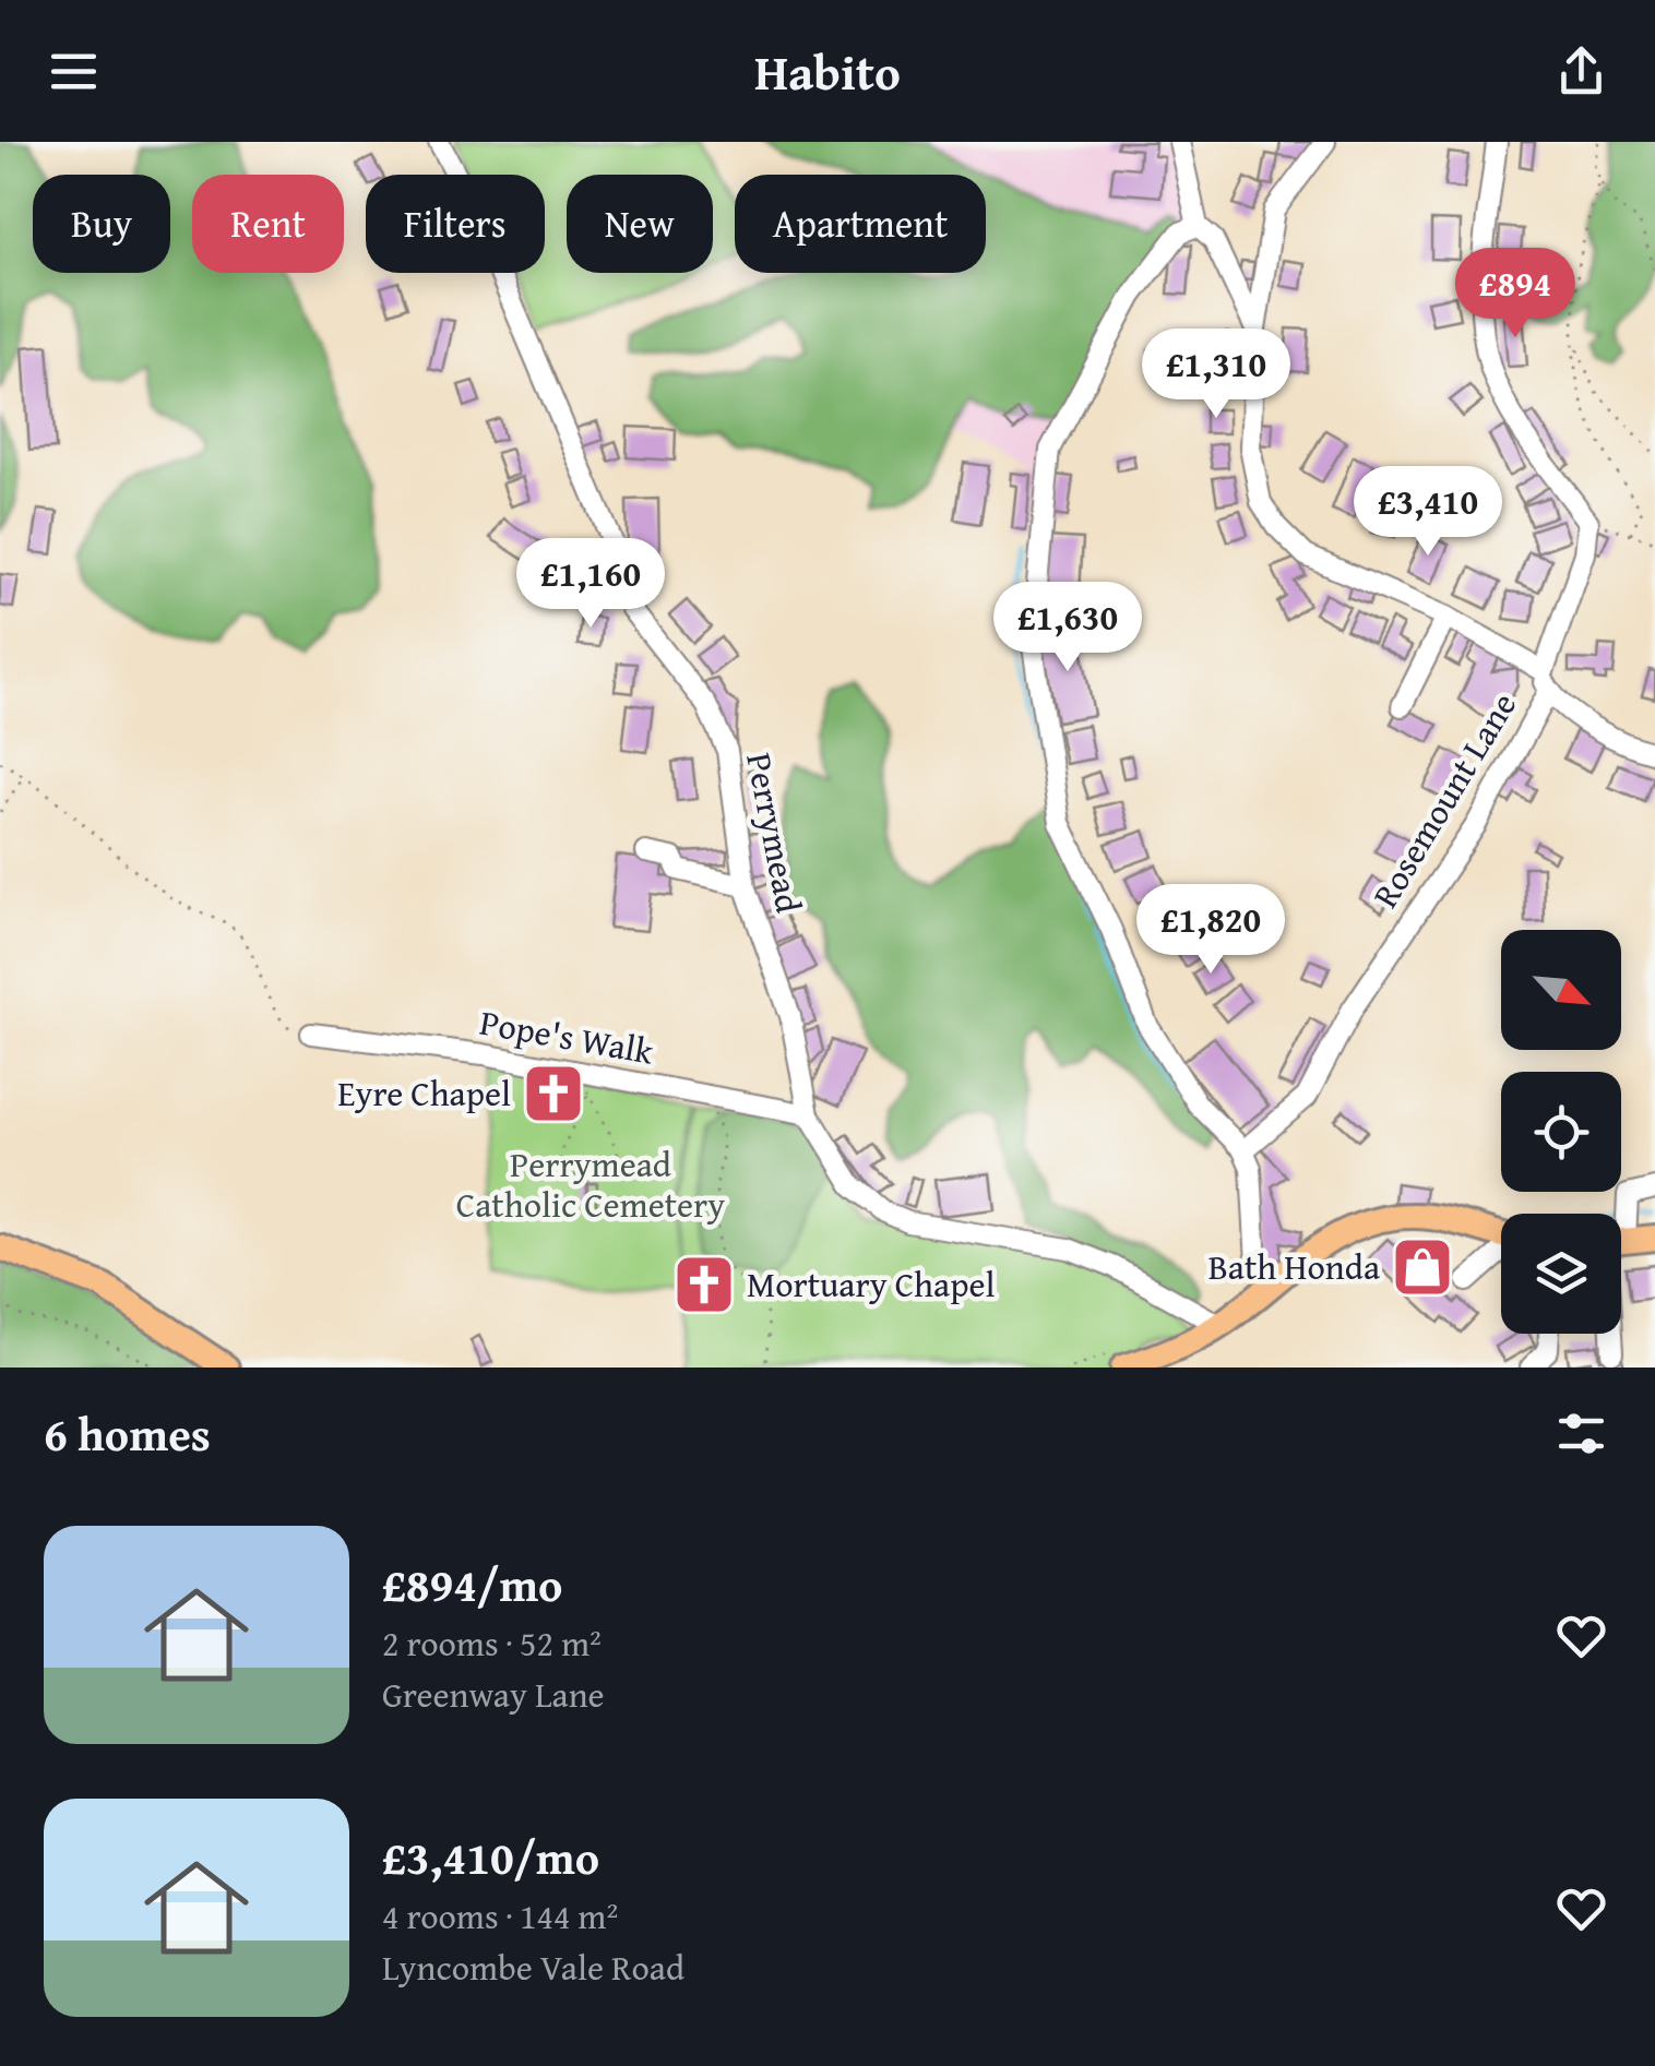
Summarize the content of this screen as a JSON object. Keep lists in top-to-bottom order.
{
  "streets": {
    "street": ["Rosemount Lane", "Perrymead", "Pope's Walk"]
  },
  "crossings": [
    ["Perrymead", "Pope's Walk"]
  ],
  "parks": ["Perrymead Catholic Cemetery"],
  "places": {
    "church": ["Eyre Chapel", "Mortuary Chapel"],
    "shop": ["Bath Honda"]
  },
  "north": "bottom right",
  "page": {
    "header": "Habito",
    "chip": [
      "Buy",
      "Rent",
      "Filters",
      "New",
      "Apartment"
    ],
    "price": [
      "£894",
      "£1,310",
      "£3,410",
      "£1,160",
      "£1,630",
      "£1,820"
    ],
    "heading": "6 homes",
    "list": [
      {
        "name": "£894/mo",
        "note": "2 rooms · 52 m² · Greenway Lane"
      },
      {
        "name": "£3,410/mo",
        "note": "4 rooms · 144 m² · Lyncombe Vale Road"
      }
    ]
  }
}
